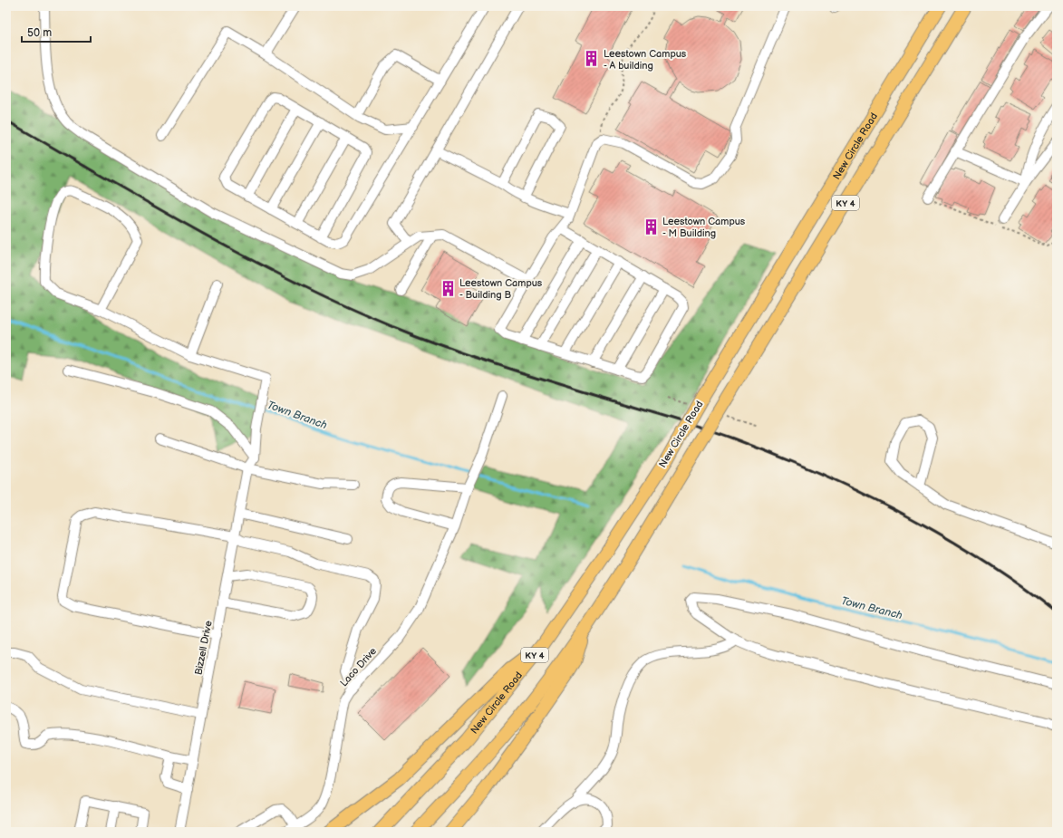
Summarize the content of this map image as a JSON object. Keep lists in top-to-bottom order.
{
  "streets": {
    "highway": ["New Circle Road", "KY 4"],
    "street": ["Bizzell Drive", "Laco Drive"]
  },
  "water": ["Town Branch"],
  "places": {
    "building": ["Leestown Campus - A building", "Leestown Campus - M Building", "Leestown Campus - Building B"]
  },
  "scale_bar": "50 m"
}
